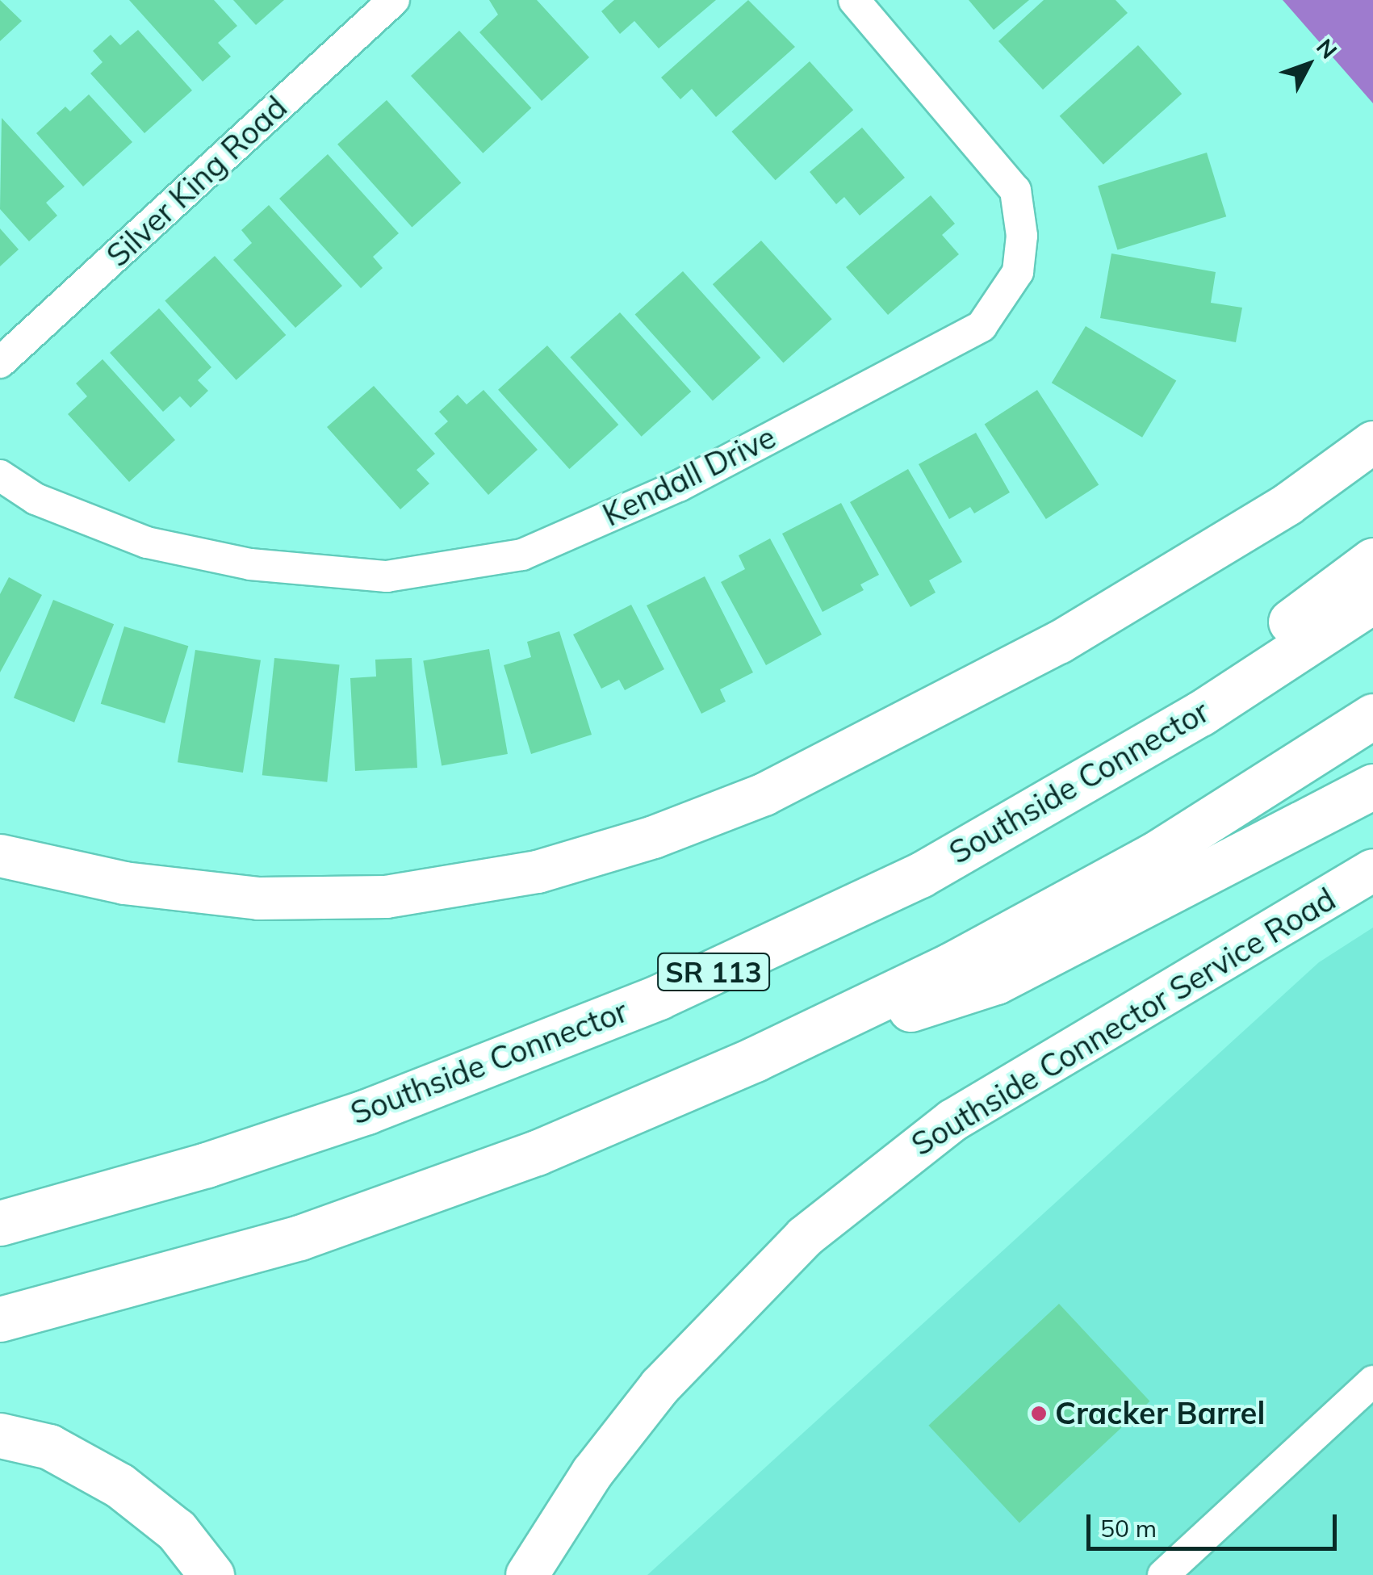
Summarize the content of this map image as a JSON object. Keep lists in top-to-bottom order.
{
  "streets": {
    "highway": ["Southside Connector", "SR 113"],
    "street": ["Silver King Road", "Kendall Drive", "Southside Connector Service Road"]
  },
  "places": ["Cracker Barrel"],
  "scale_bar": "50 m",
  "north": "top right"
}
